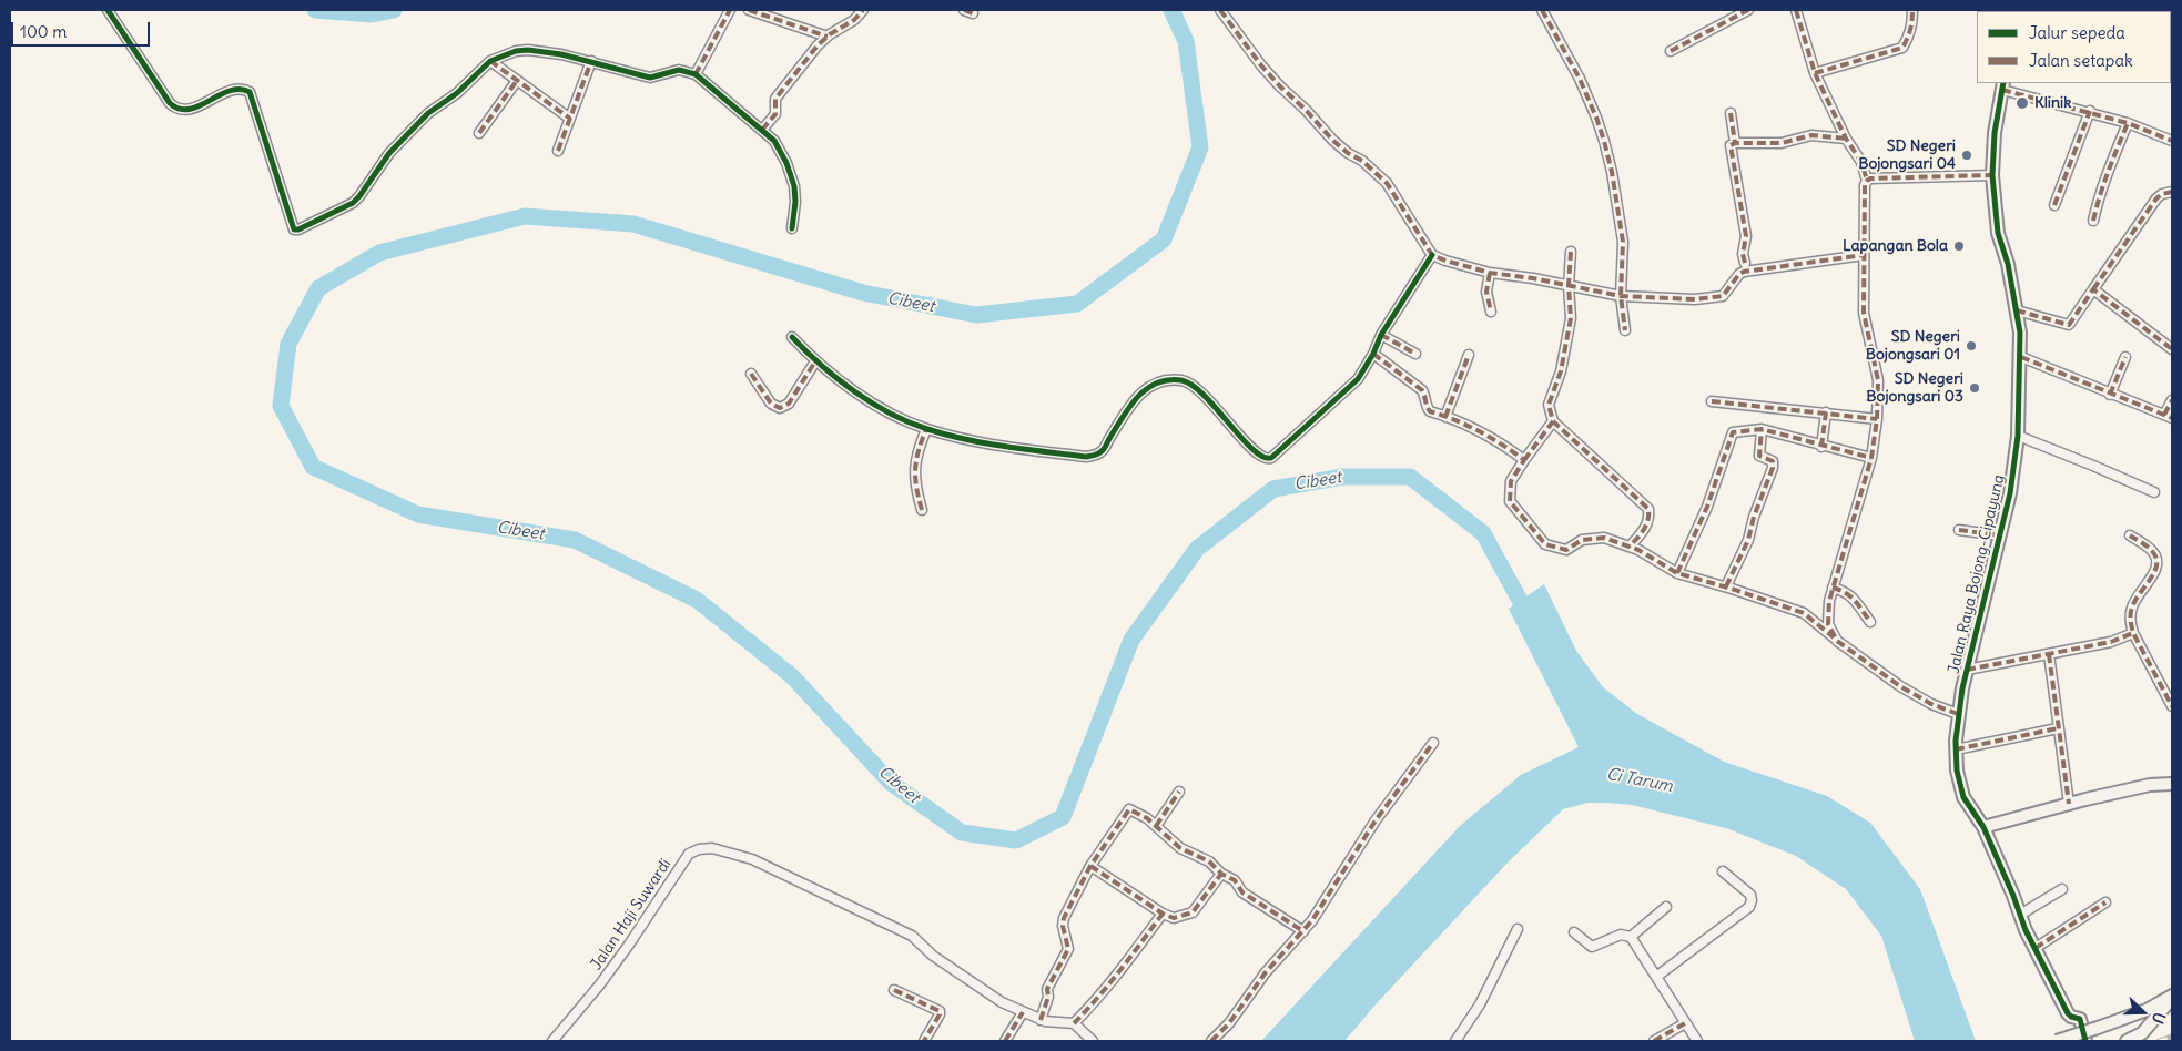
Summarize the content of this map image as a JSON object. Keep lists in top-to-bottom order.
{
  "streets": {
    "street": ["Jalan Raya Bojong-Cipayung", "Jalan Haji Suwardi"]
  },
  "water": ["Cibeet", "Ci Tarum"],
  "places": [
    "Klinik",
    "SD Negeri Bojongsari 04",
    "Lapangan Bola",
    "SD Negeri Bojongsari 01",
    "SD Negeri Bojongsari 03"
  ],
  "legend": ["Jalur sepeda", "Jalan setapak"],
  "scale_bar": "100 m",
  "north": "right"
}
